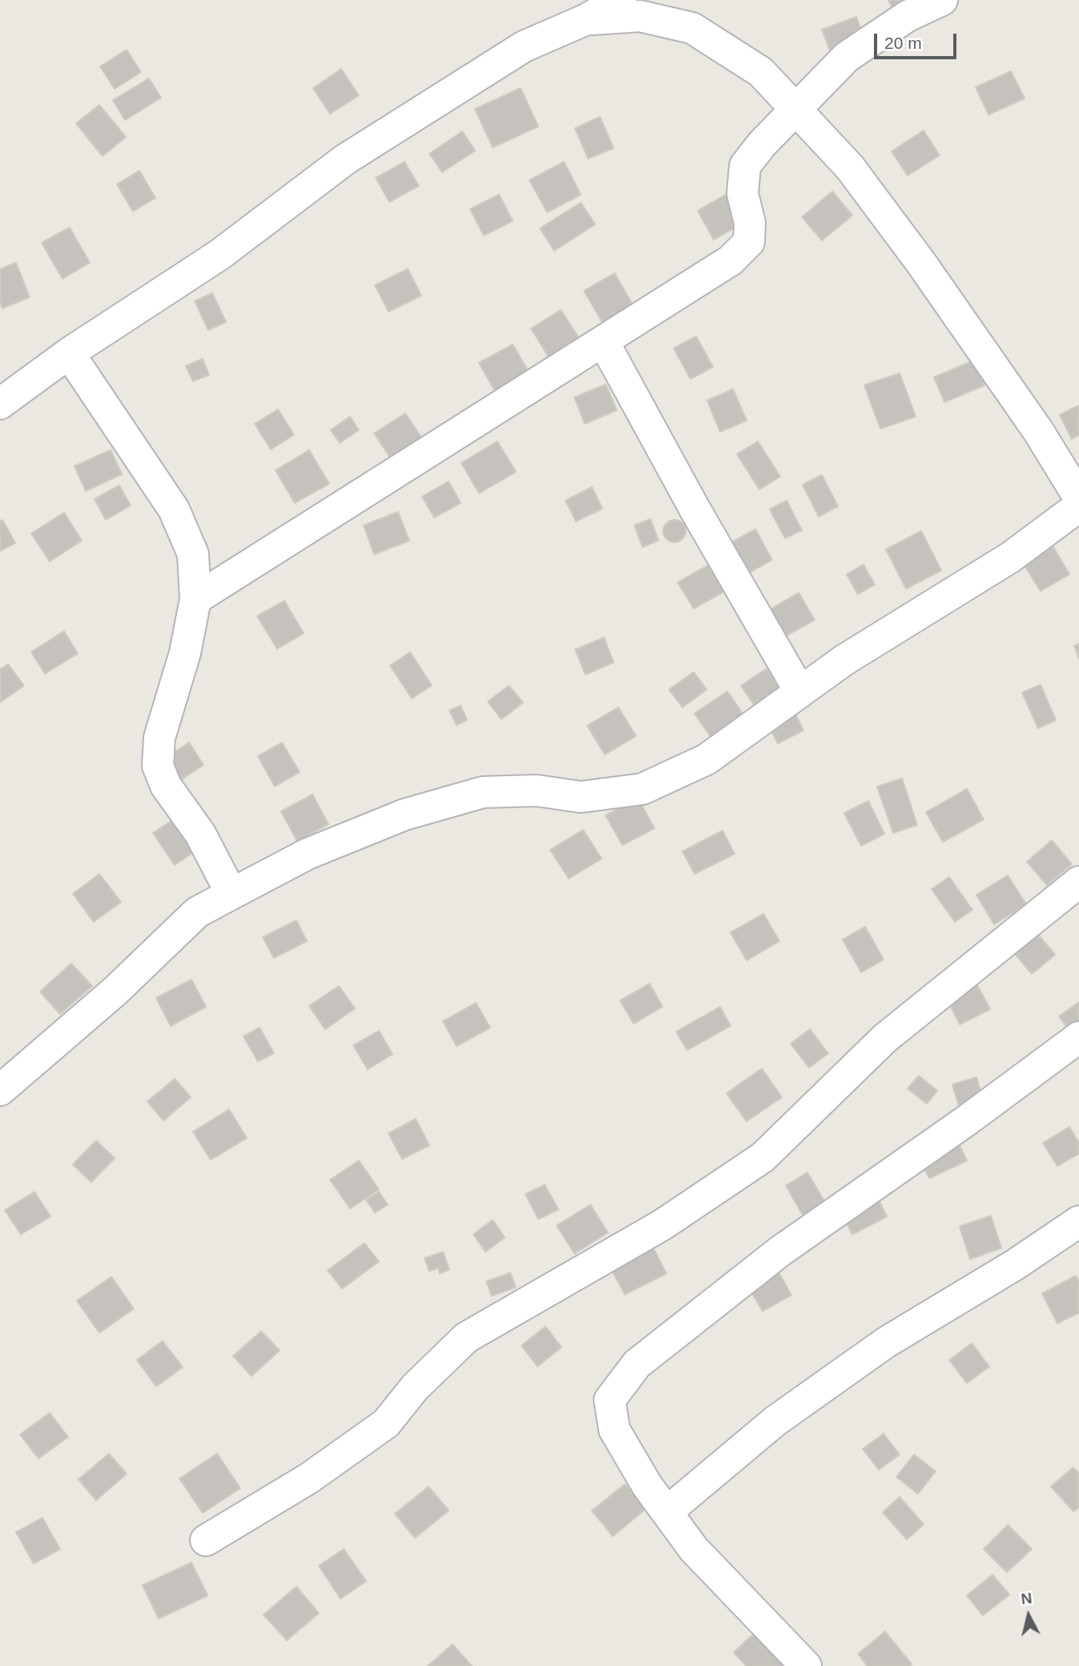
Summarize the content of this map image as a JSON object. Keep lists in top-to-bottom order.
{
  "scale_bar": "20 m",
  "north": "top"
}
